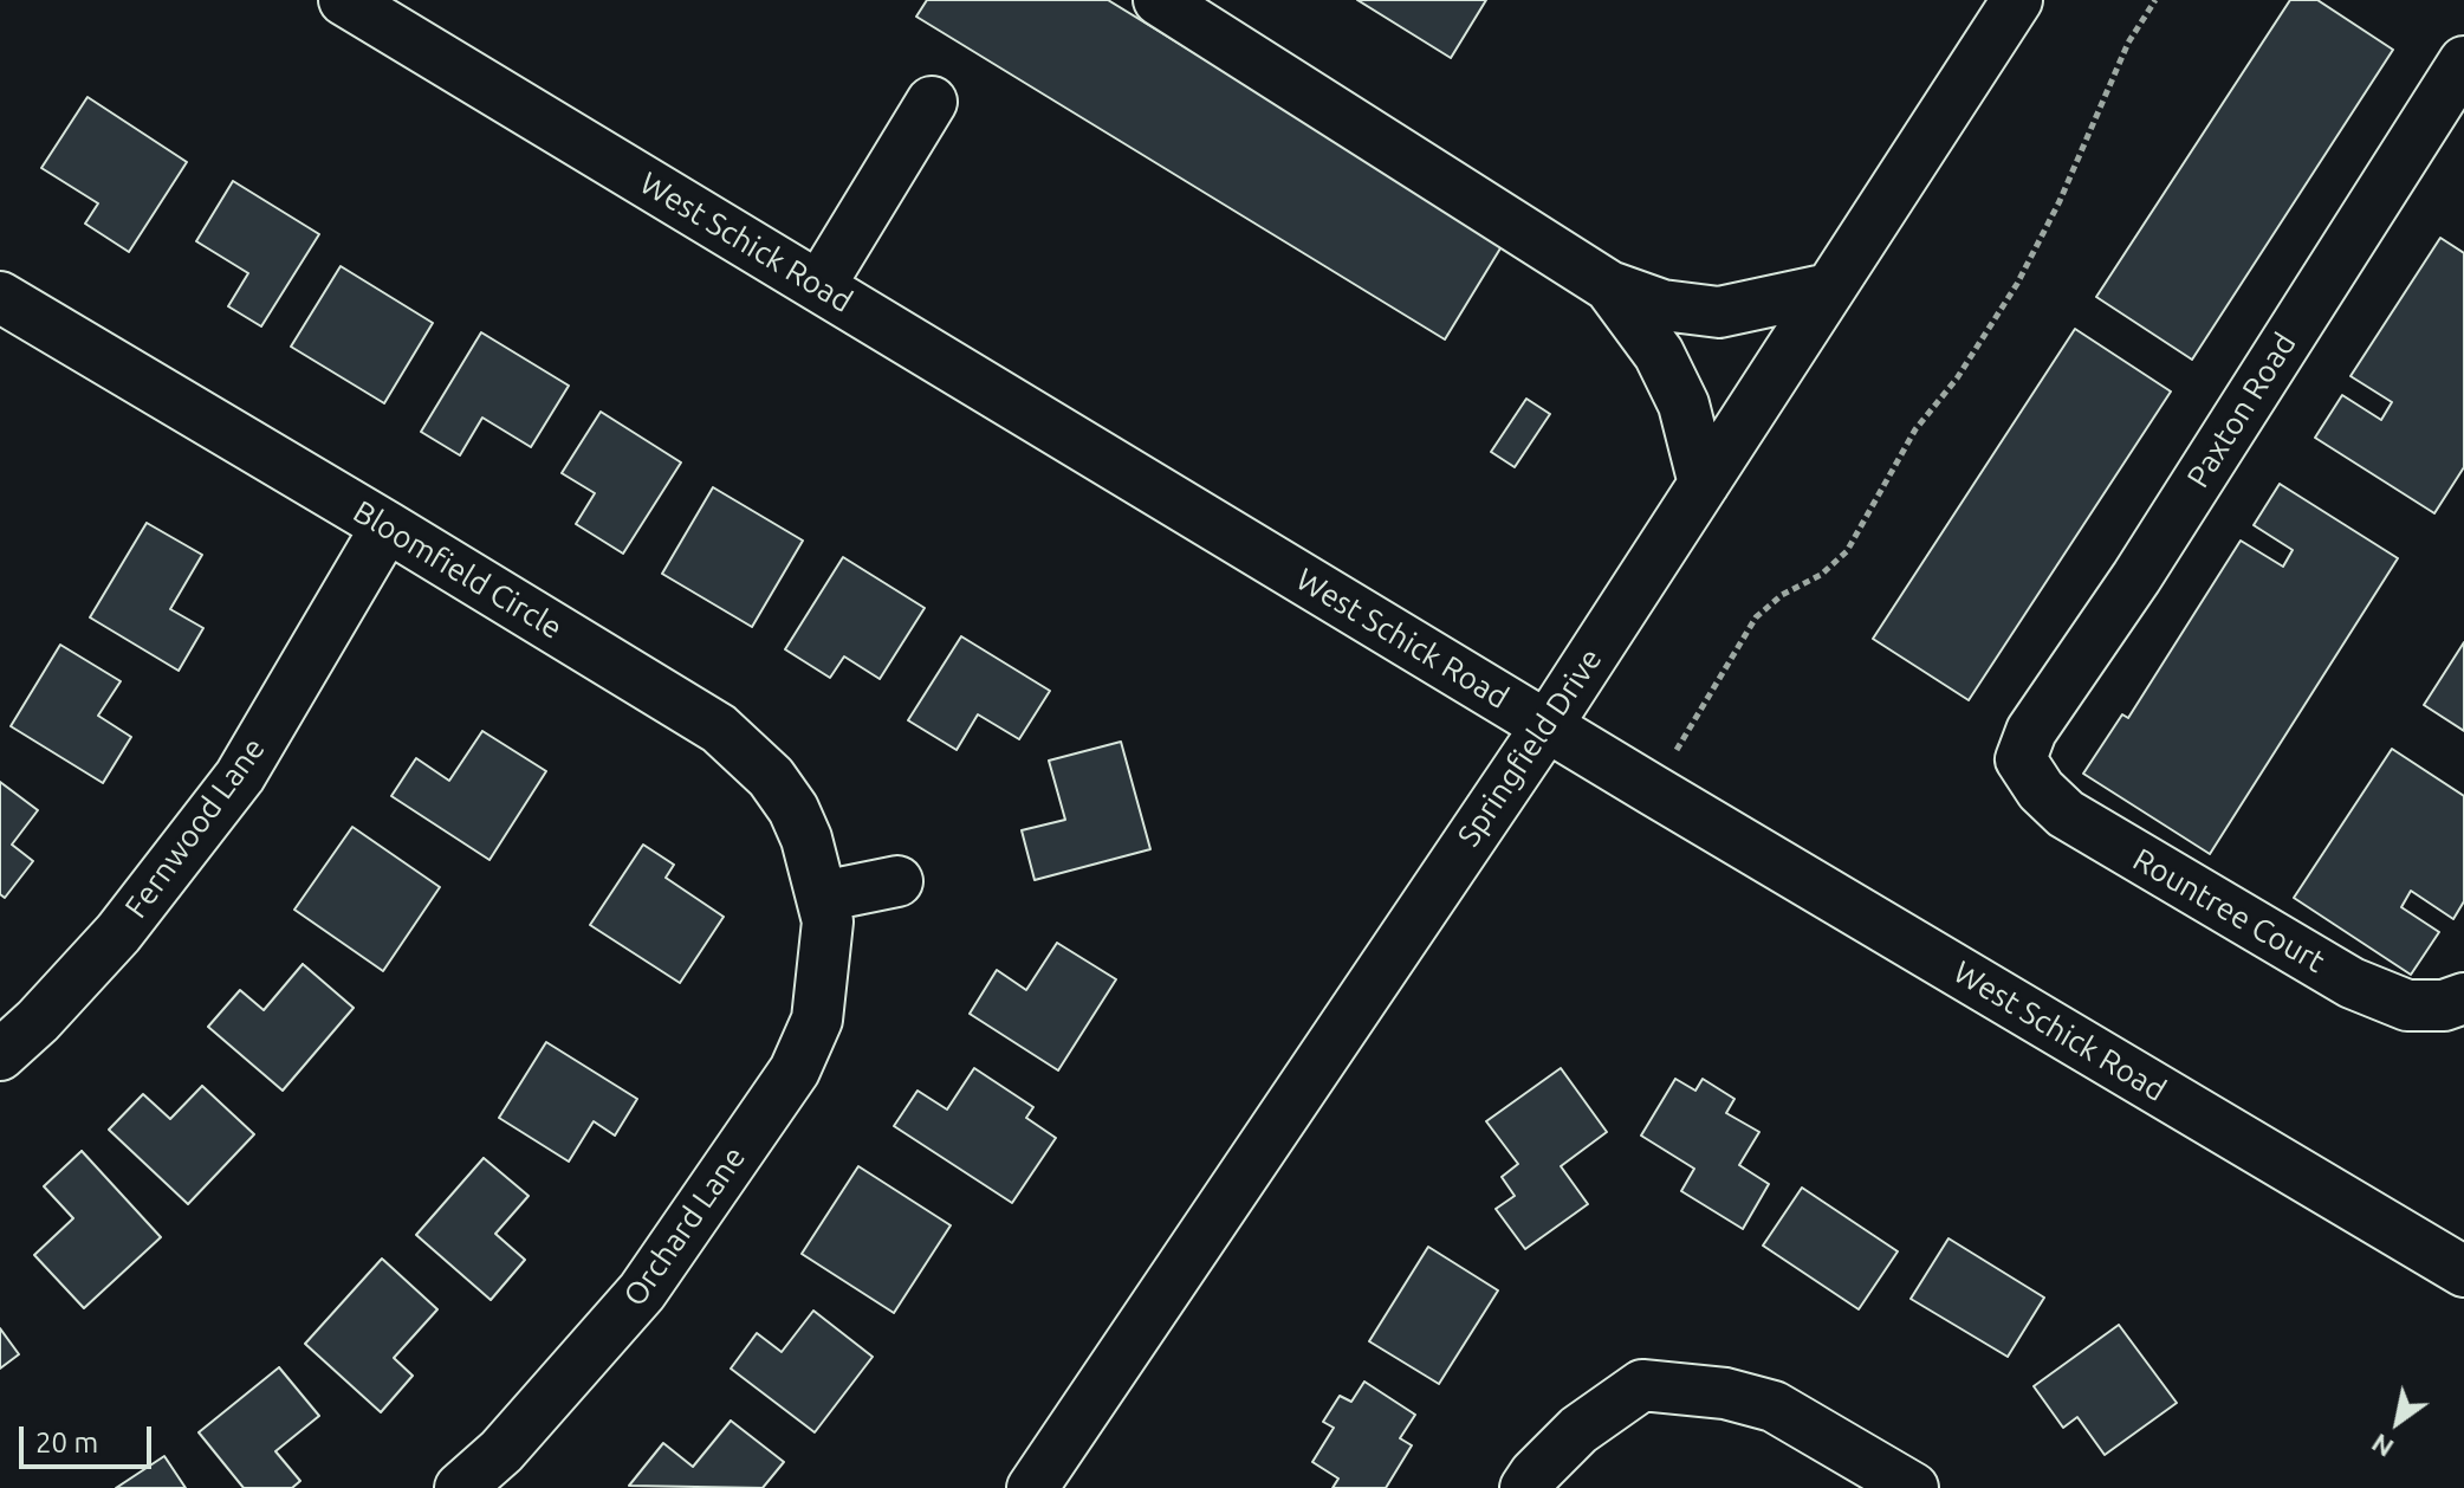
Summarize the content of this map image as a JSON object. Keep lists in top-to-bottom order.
{
  "streets": {
    "street": [
      "West Schick Road",
      "Paxton Road",
      "Bloomfield Circle",
      "Springfield Drive",
      "Fernwood Lane",
      "Rountree Court",
      "Orchard Lane"
    ]
  },
  "crossings": [
    ["West Schick Road", "Springfield Drive"],
    ["Paxton Road", "Rountree Court"],
    ["Bloomfield Circle", "Fernwood Lane"],
    ["Bloomfield Circle", "Orchard Lane"]
  ],
  "scale_bar": "20 m",
  "north": "bottom left"
}
